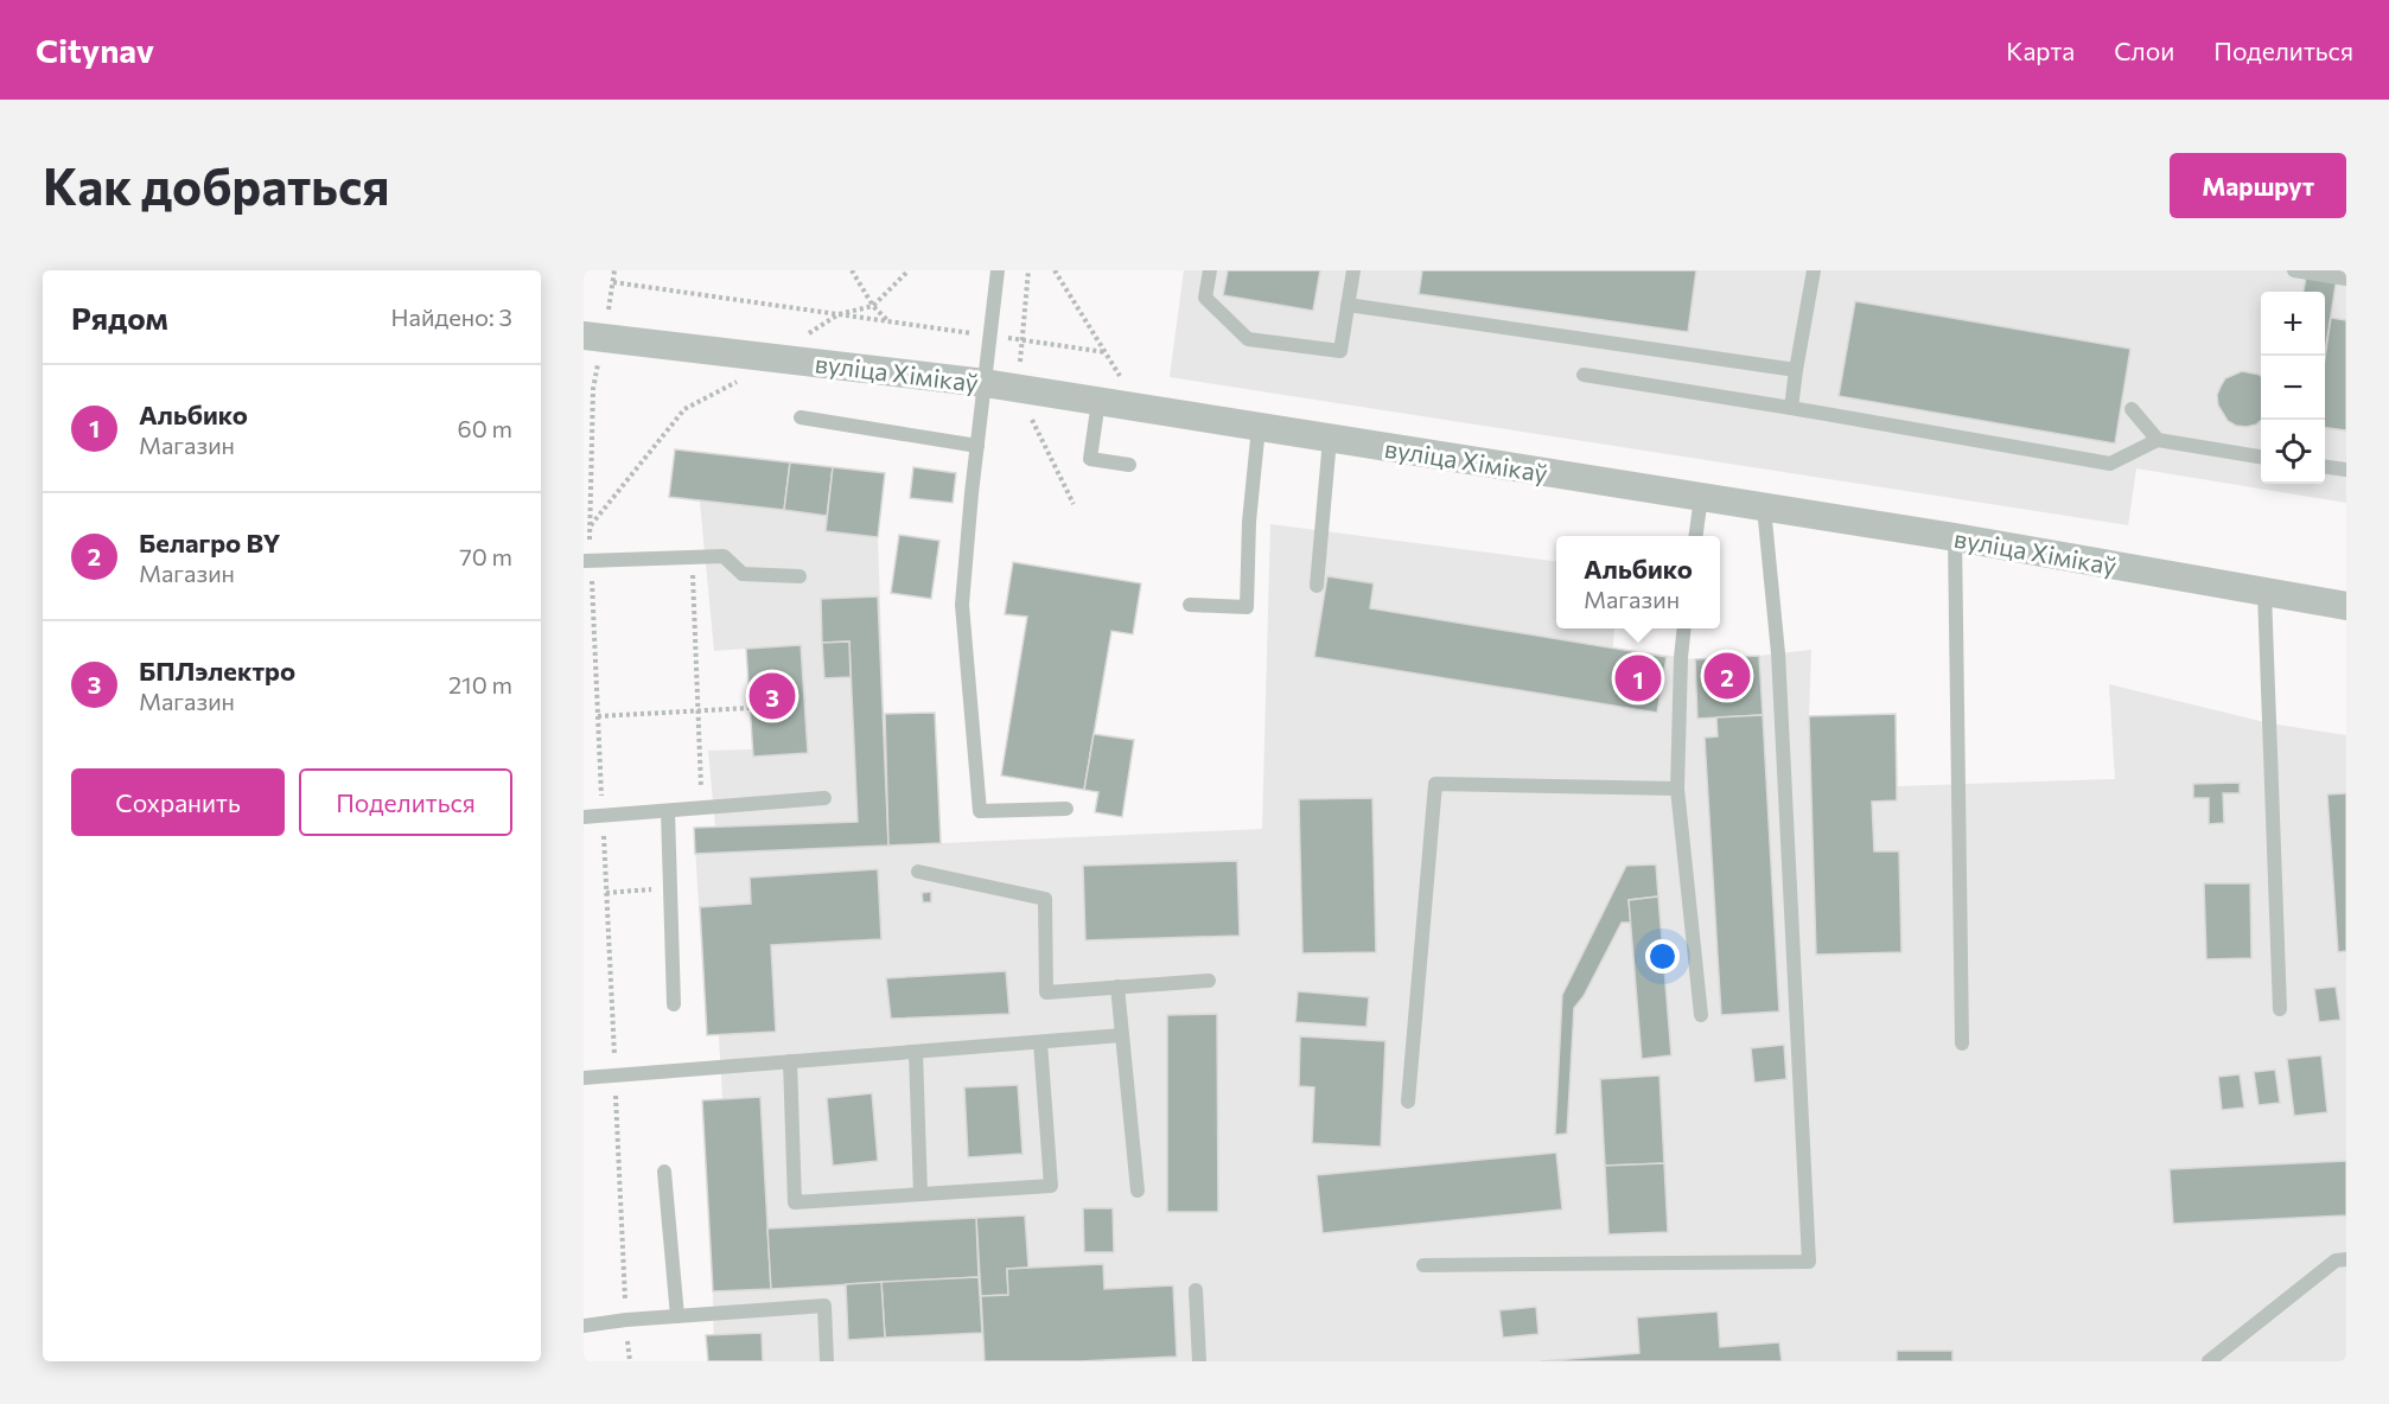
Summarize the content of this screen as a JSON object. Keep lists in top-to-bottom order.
{
  "streets": {
    "street": ["вуліца Хімікаў"]
  },
  "page": {
    "header": "Citynav",
    "nav": ["Карта", "Слои", "Поделиться"],
    "buttons": [
      "Маршрут",
      ["Сохранить", "Поделиться"]
    ],
    "title": "Как добраться",
    "heading": ["Рядом", "Найдено: 3"],
    "map_buttons": ["+", "−"],
    "list": [
      {
        "mark": "1",
        "name": "Альбико",
        "note": "Магазин",
        "value": "60 m"
      },
      {
        "mark": "2",
        "name": "Белагро BY",
        "note": "Магазин",
        "value": "70 m"
      },
      {
        "mark": "3",
        "name": "БПЛэлектро",
        "note": "Магазин",
        "value": "210 m"
      }
    ],
    "popup": ["Альбико", "Магазин"],
    "pins": ["2", "1", "3"]
  }
}
